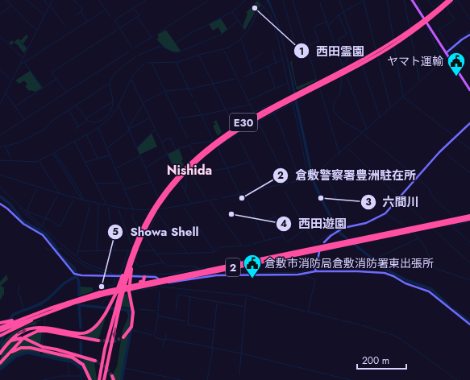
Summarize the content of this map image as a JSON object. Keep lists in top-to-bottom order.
{
  "streets": {
    "highway": ["E30", "2"]
  },
  "districts": ["Nishida"],
  "places": {
    "other": [
      "西田霊園",
      "倉敷警察署豊洲駐在所",
      "六間川",
      "西田遊園",
      "Showa Shell"
    ],
    "public building": ["ヤマト運輸", "倉敷市消防局倉敷消防署東出張所"]
  },
  "scale_bar": "200 m"
}
